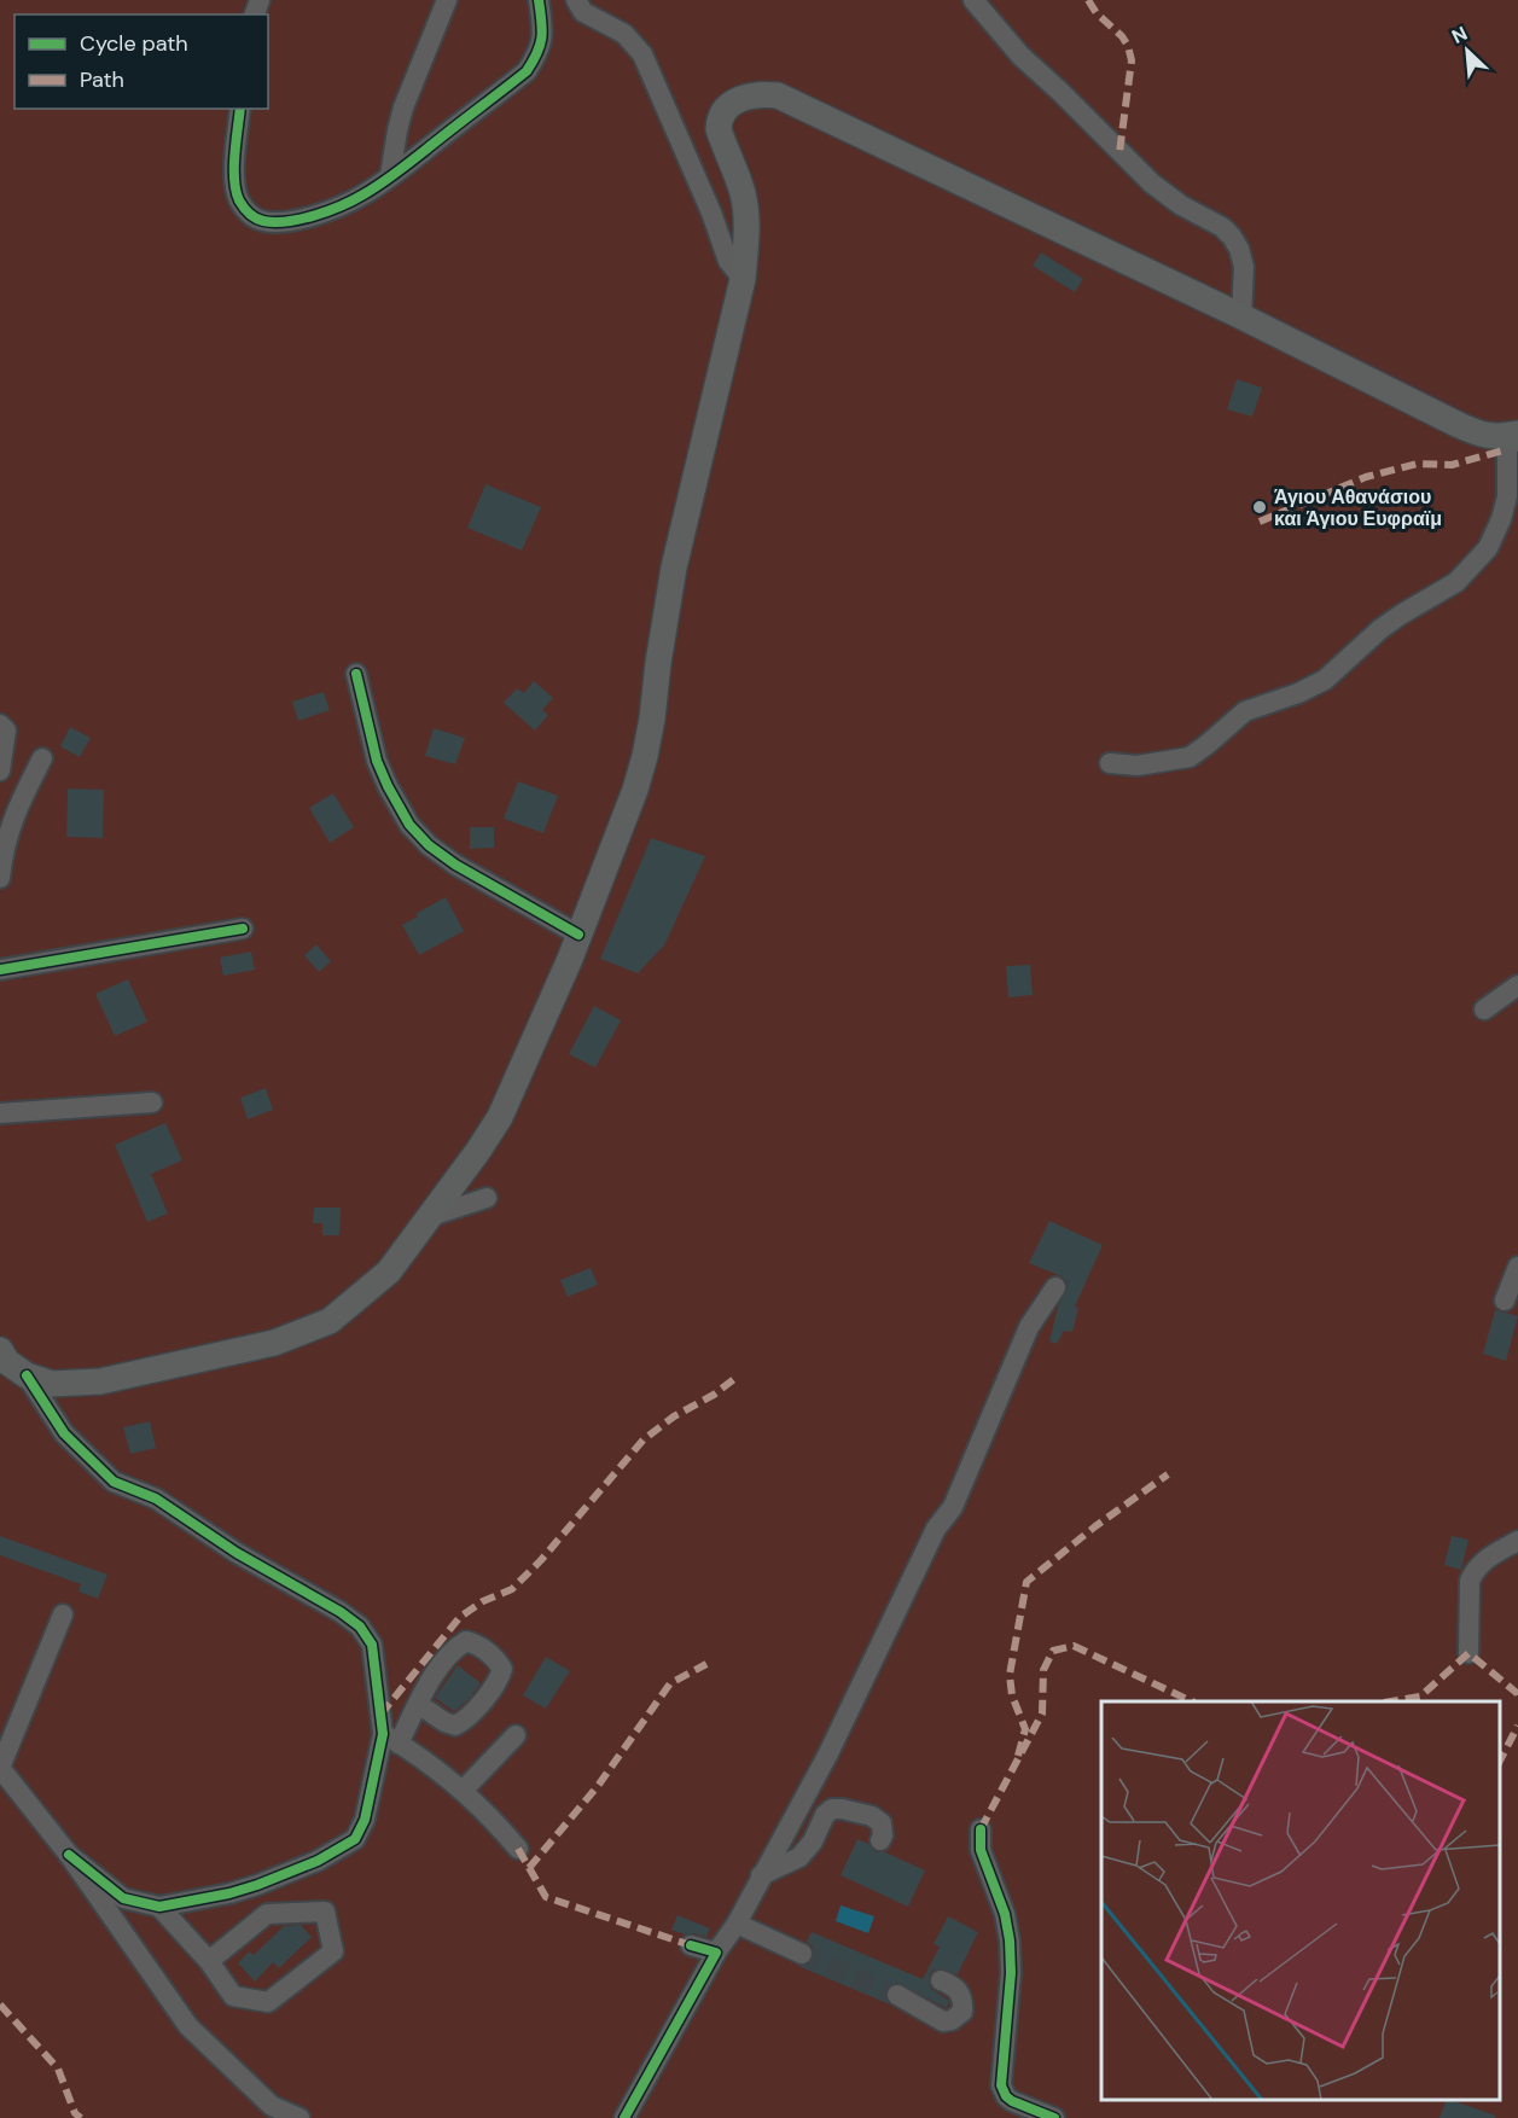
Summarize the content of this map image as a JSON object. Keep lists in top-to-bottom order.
{
  "places": ["Άγιου Αθανάσιου και Άγιου Ευφραϊμ"],
  "legend": ["Cycle path", "Path"],
  "north": "top left"
}
